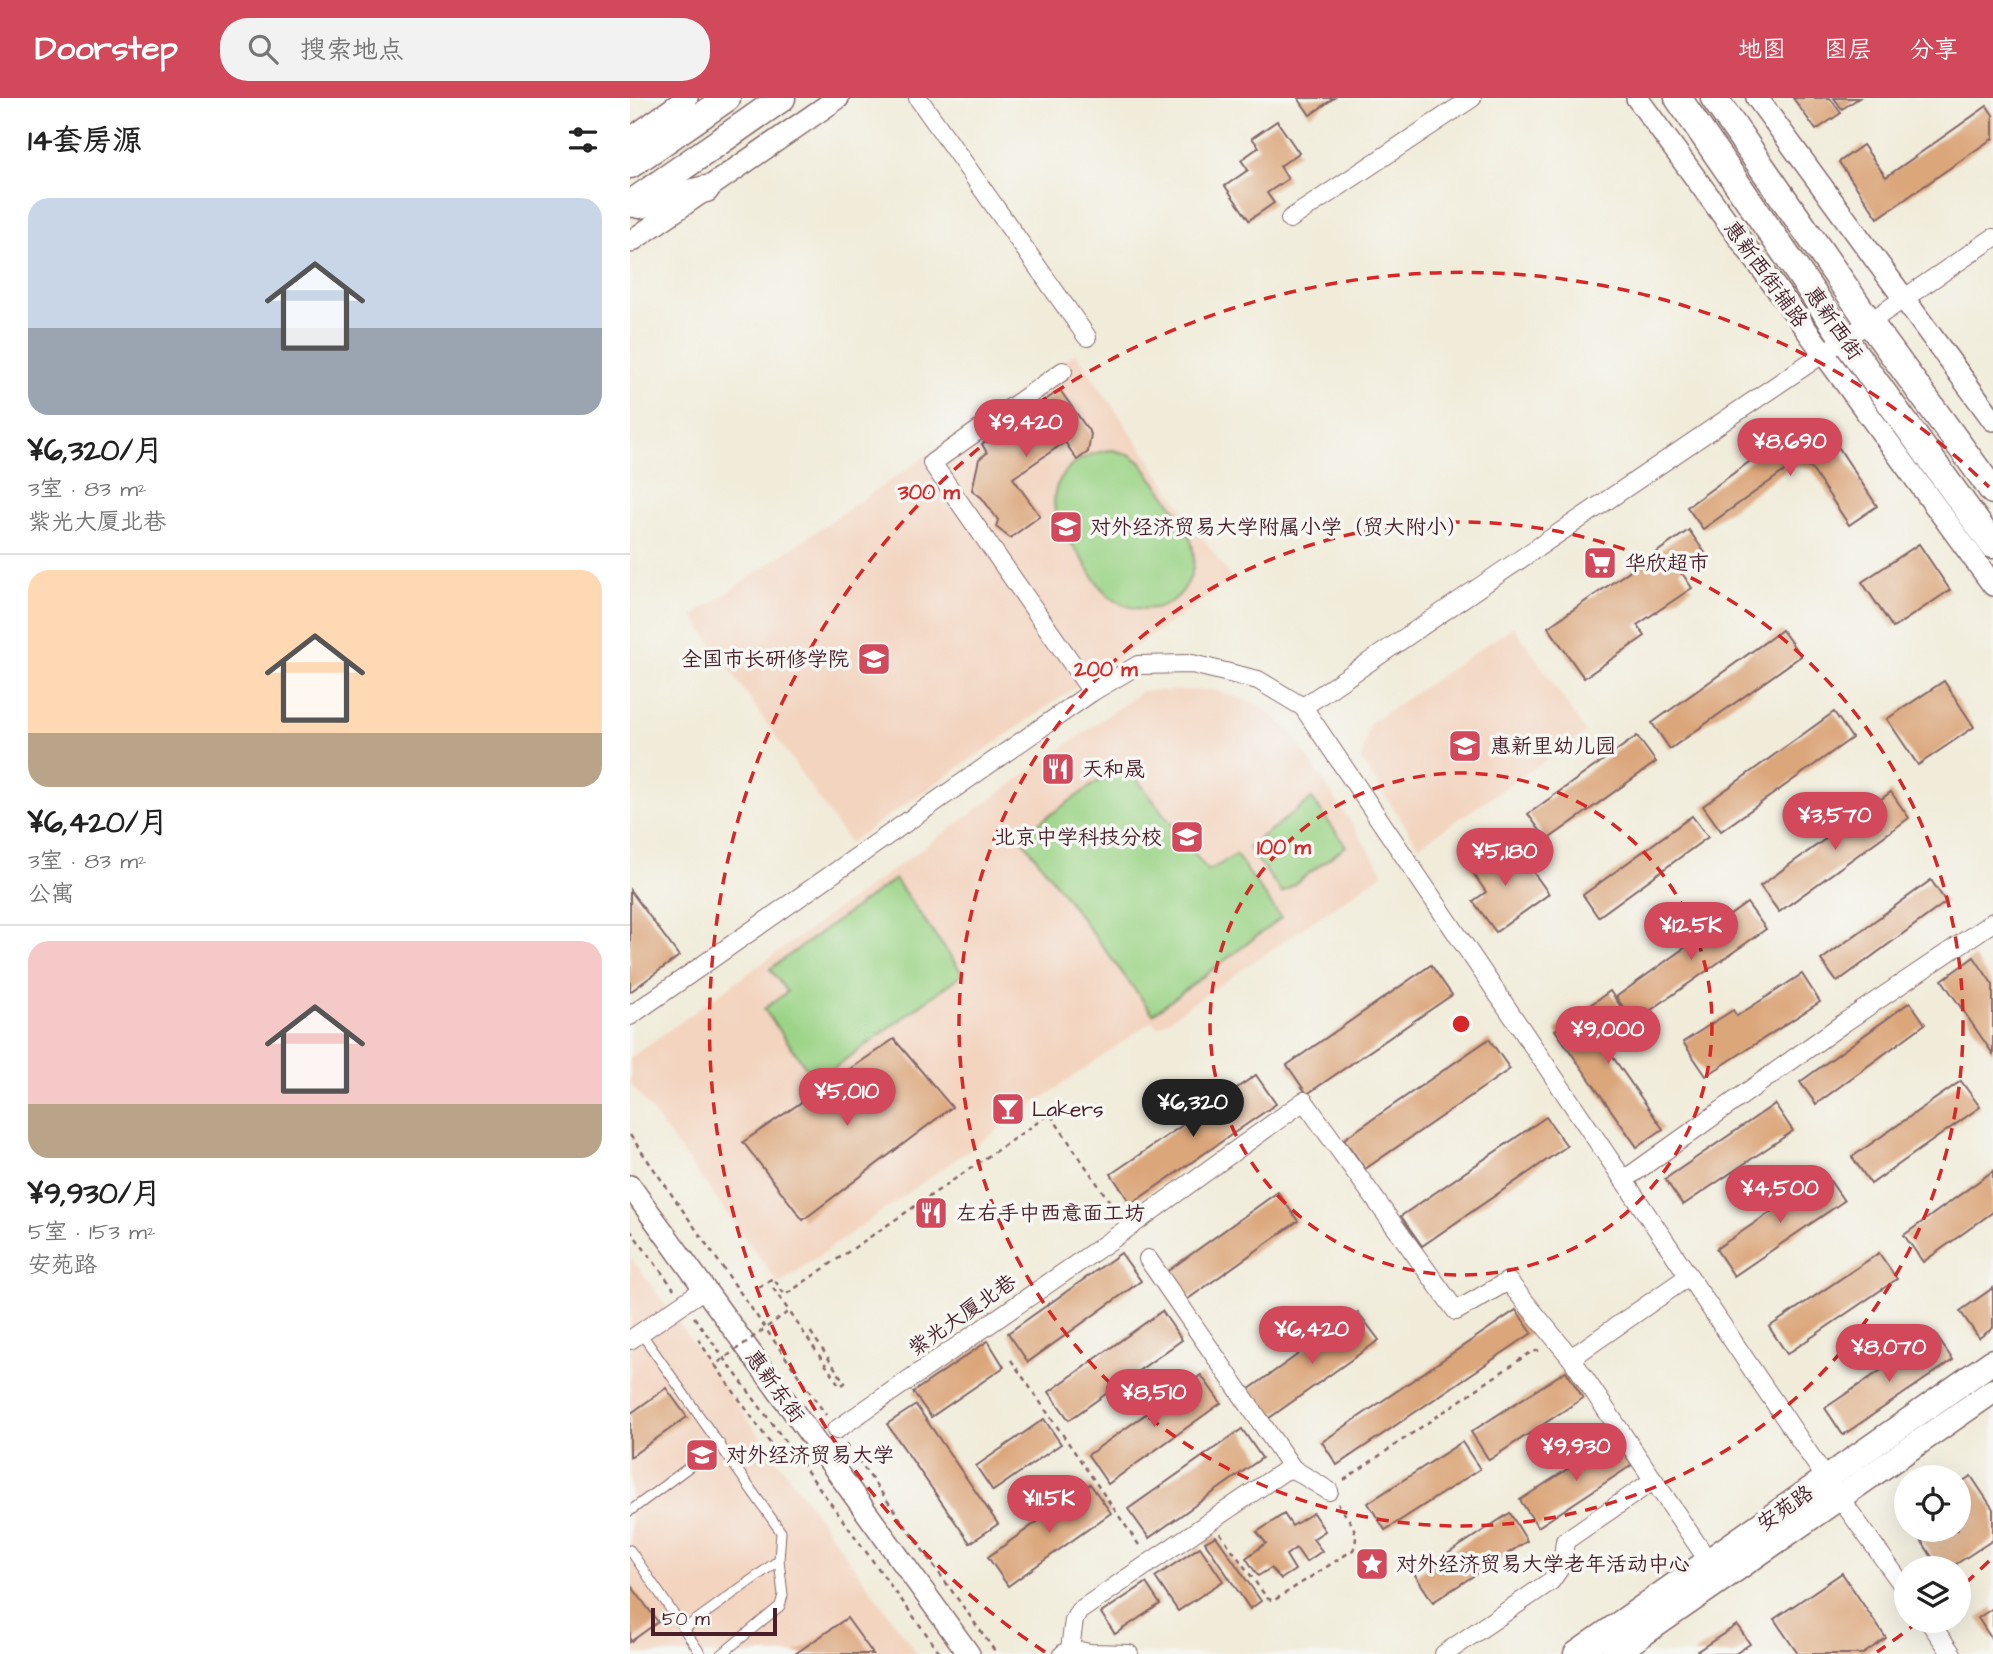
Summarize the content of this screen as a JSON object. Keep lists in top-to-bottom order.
{
  "streets": {
    "main road": ["惠新西街", "安苑路"],
    "street": ["惠新西街辅路", "紫光大厦北巷", "惠新东街"]
  },
  "crossings": [
    ["惠新西街辅路", "惠新西街"]
  ],
  "places": {
    "school or university": [
      "对外经济贸易大学附属小学（贸大附小）",
      "全国市长研修学院",
      "惠新里幼儿园",
      "北京中学科技分校",
      "对外经济贸易大学"
    ],
    "supermarket": ["华欣超市"],
    "restaurant": ["天和晟", "左右手中西意面工坊"],
    "bar": ["Lakers"],
    "place": ["对外经济贸易大学老年活动中心"]
  },
  "scale_bar": "50 m",
  "page": {
    "header": "Doorstep",
    "search": "搜索地点",
    "nav": ["地图", "图层", "分享"],
    "heading": "14套房源",
    "list": [
      {
        "name": "¥6,320/月",
        "note": "3室 · 83 m² · 紫光大厦北巷"
      },
      {
        "name": "¥6,420/月",
        "note": "3室 · 83 m² · 公寓"
      },
      {
        "name": "¥9,930/月",
        "note": "5室 · 153 m² · 安苑路"
      }
    ],
    "price": [
      "¥9,420",
      "¥8,690",
      "¥3,570",
      "¥5,180",
      "¥12.5K",
      "¥9,000",
      "¥5,010",
      "¥6,320",
      "¥4,500",
      "¥6,420",
      "¥8,070",
      "¥8,510",
      "¥9,930",
      "¥11.5K"
    ],
    "scale": "50 m"
  },
  "rings": ["300 m", "200 m", "100 m"]
}
